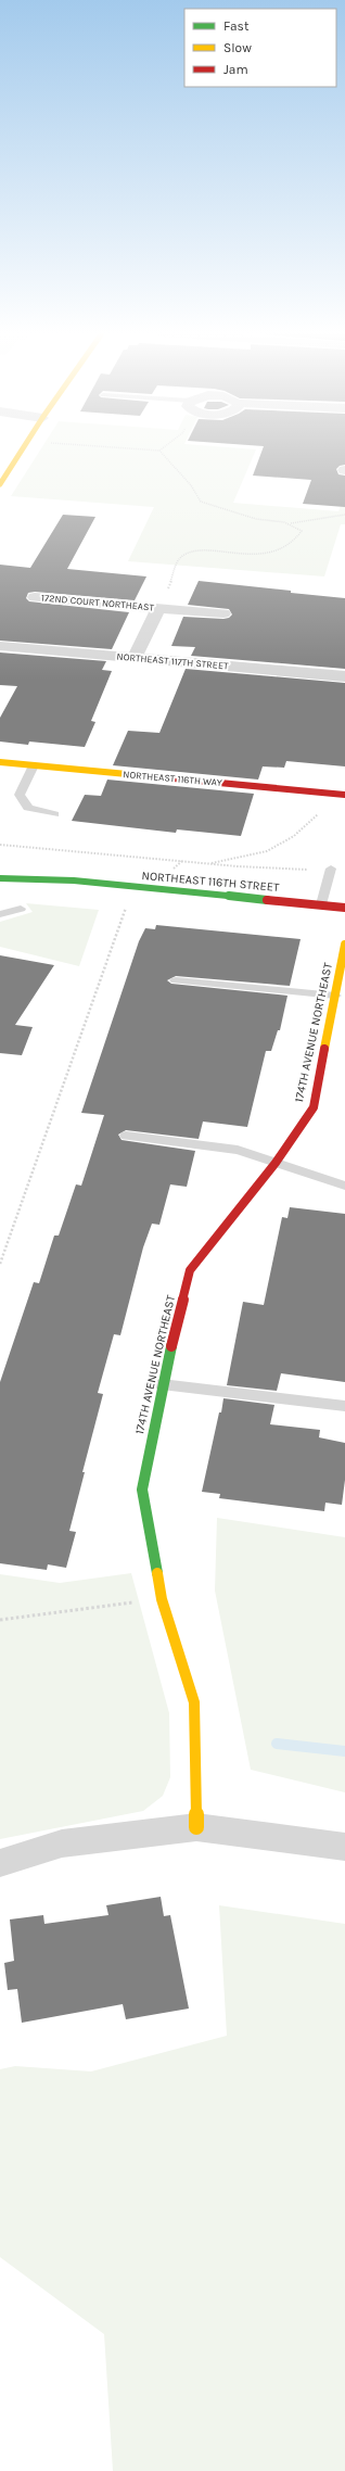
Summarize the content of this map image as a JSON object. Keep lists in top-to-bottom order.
{
  "streets": {
    "street": [
      "172ND COURT NORTHEAST",
      "NORTHEAST 117TH STREET",
      "NORTHEAST 116TH WAY",
      "NORTHEAST 116TH STREET",
      "174TH AVENUE NORTHEAST"
    ]
  },
  "crossings": [
    ["172ND COURT NORTHEAST", "NORTHEAST 117TH STREET"]
  ],
  "legend": ["Fast", "Slow", "Jam"]
}
